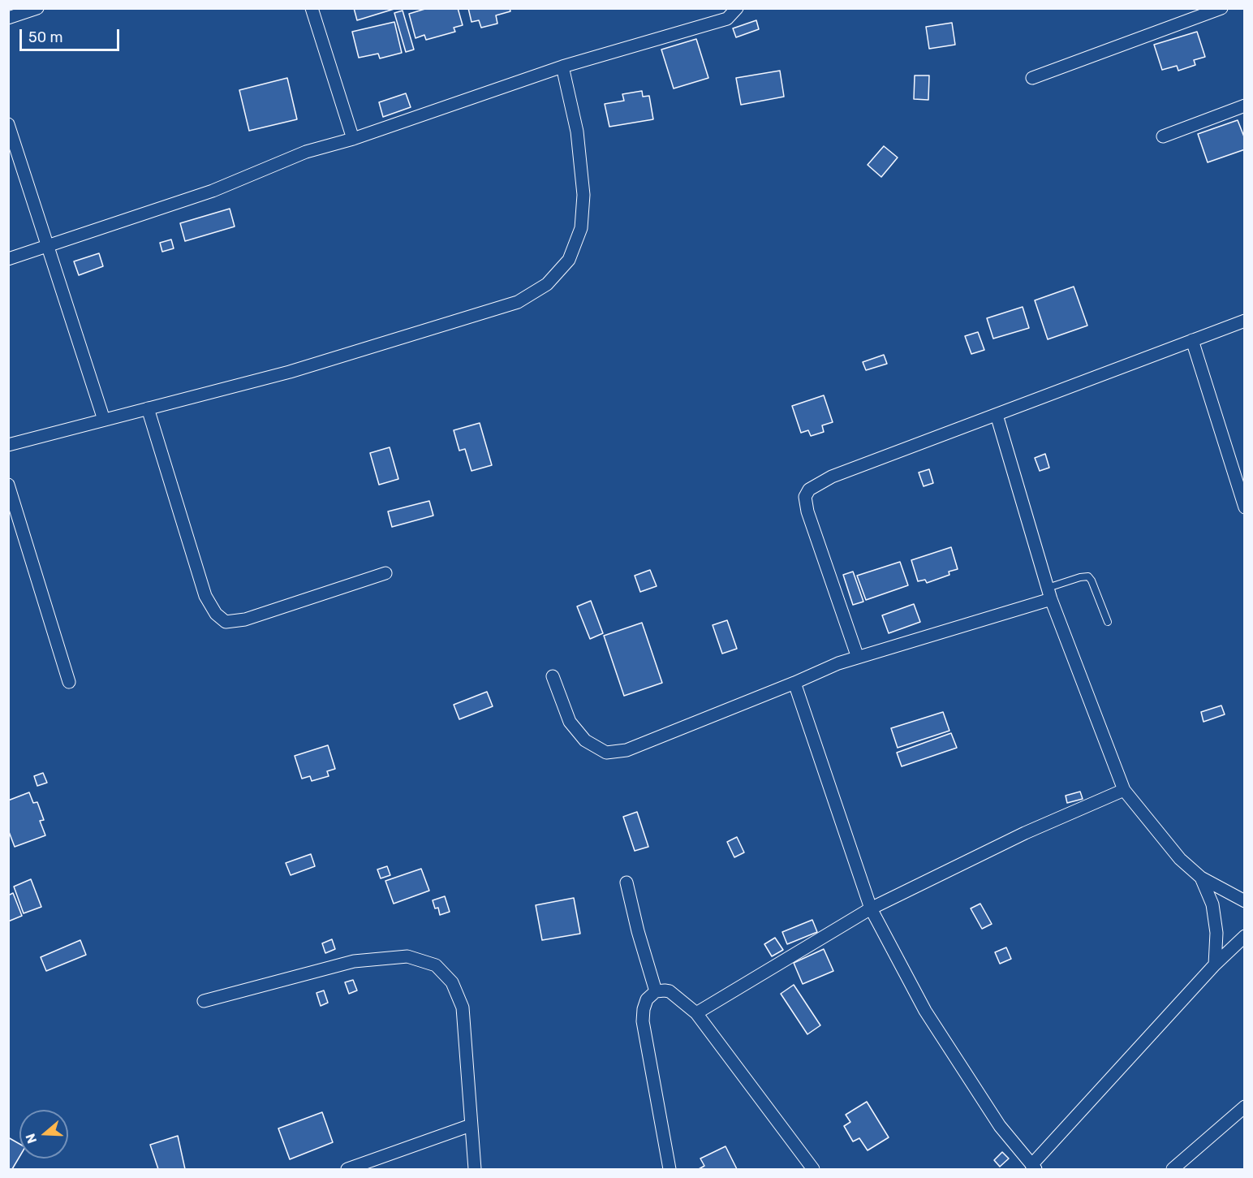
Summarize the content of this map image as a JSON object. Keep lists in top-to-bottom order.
{
  "scale_bar": "50 m",
  "north": "left"
}
